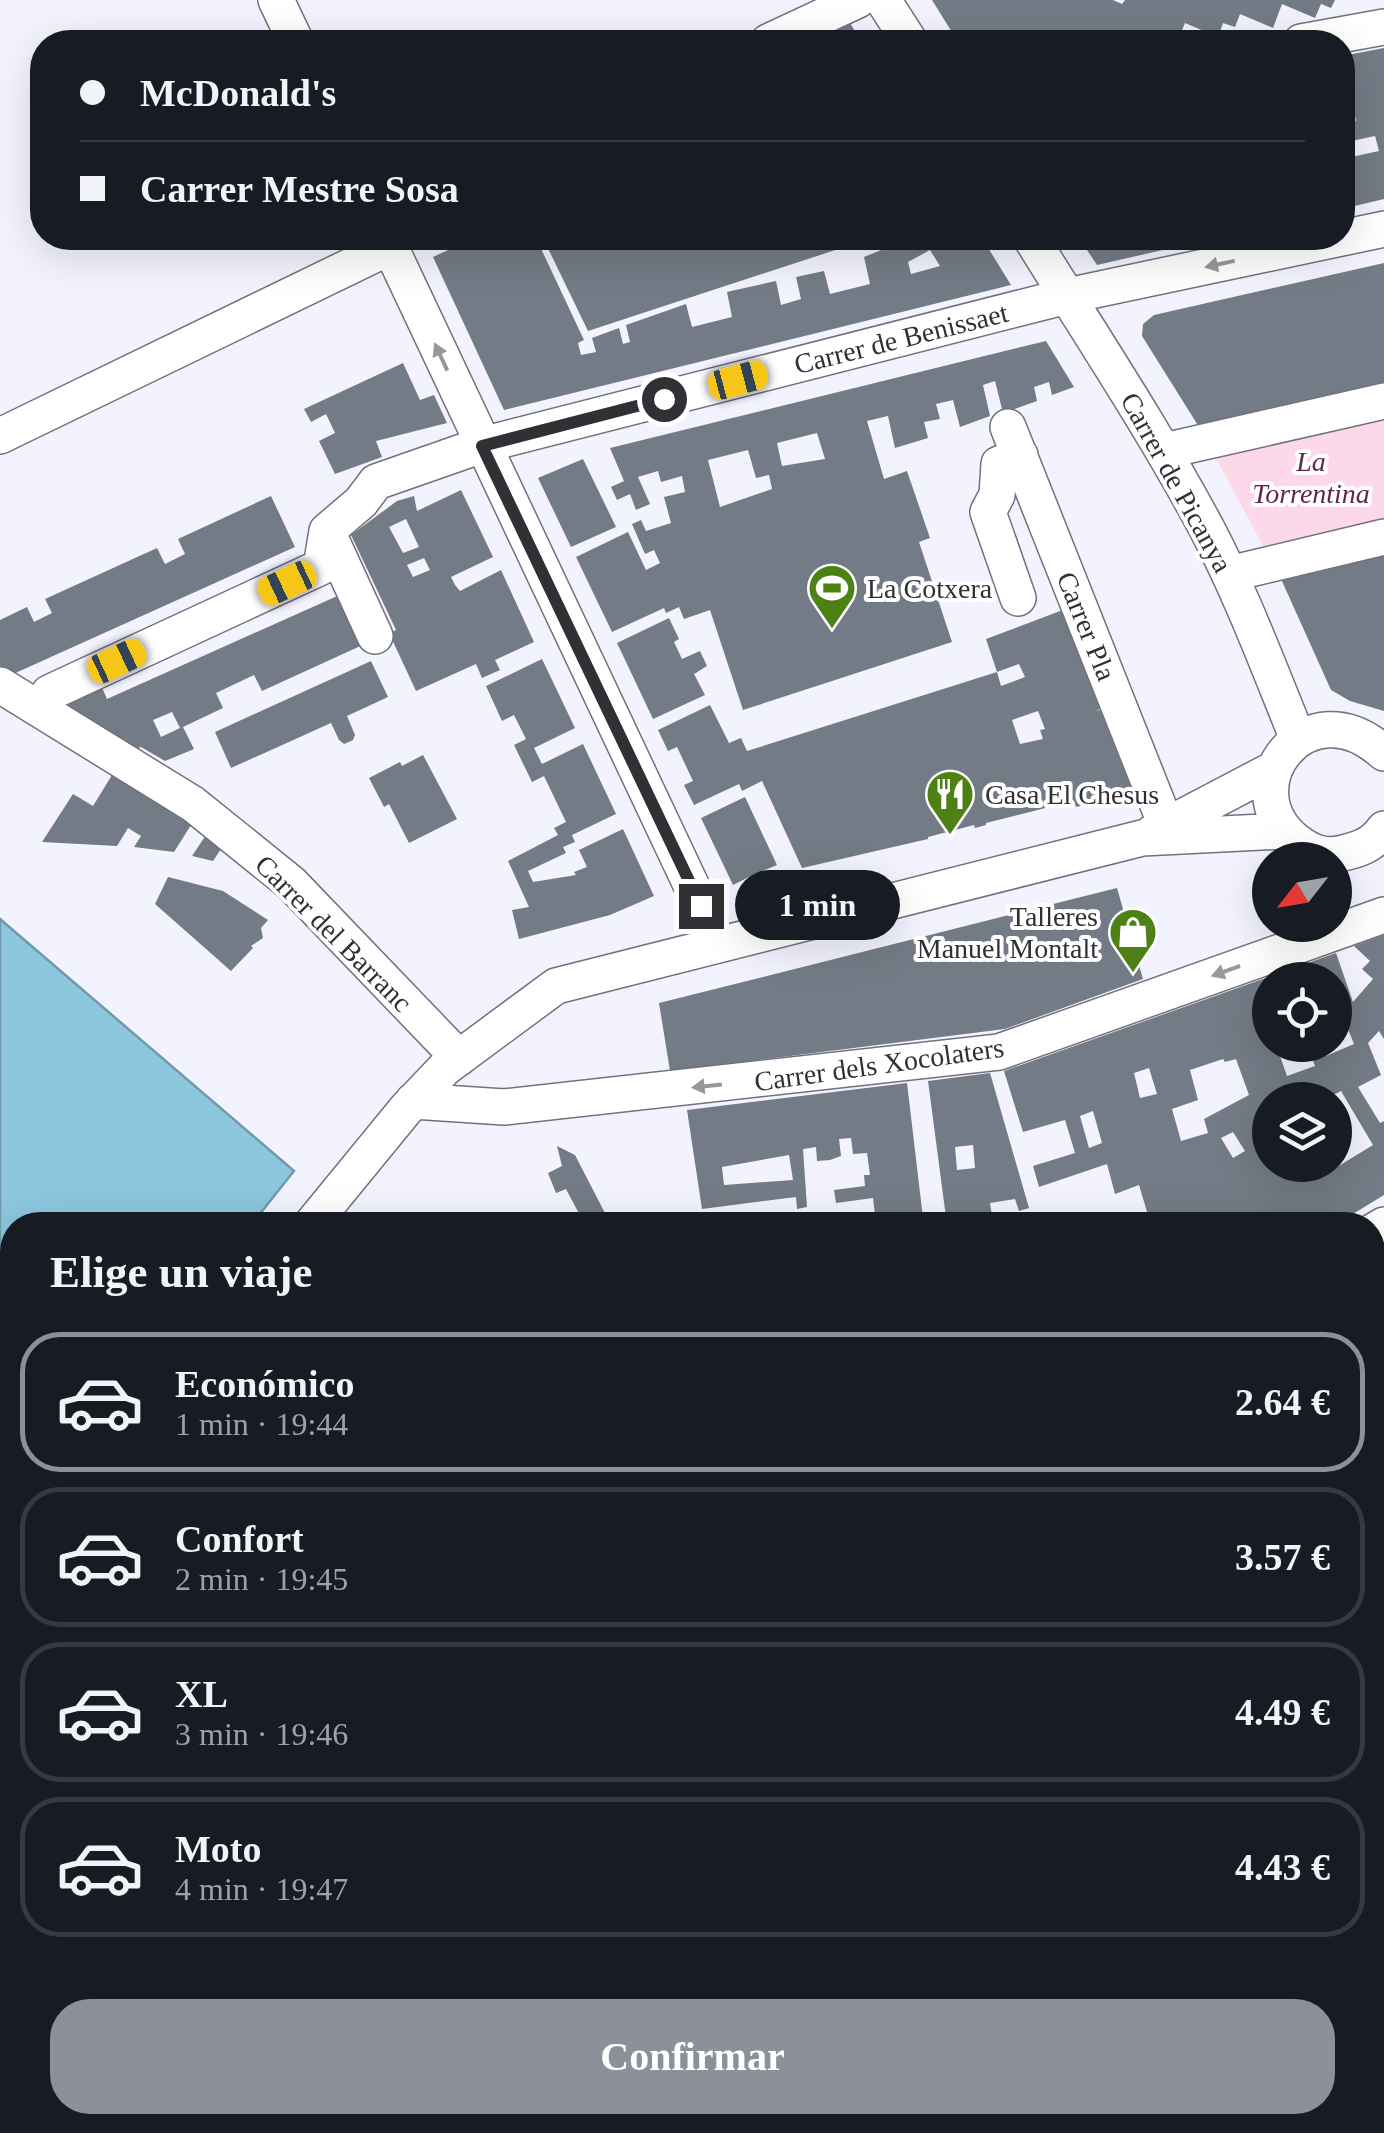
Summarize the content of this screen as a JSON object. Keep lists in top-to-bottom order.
{
  "streets": {
    "street": [
      "Carrer de Benissaet",
      "Carrer de Picanya",
      "Carrer Pla",
      "Carrer del Barranc",
      "Carrer dels Xocolaters"
    ]
  },
  "crossings": [
    ["Carrer de Benissaet", "Carrer de Picanya"]
  ],
  "parks": ["La Torrentina"],
  "places": {
    "sports": ["La Cotxera"],
    "restaurant": ["Casa El Chesus"],
    "shop": ["Talleres Manuel Montalt"]
  },
  "north": "bottom left",
  "page": {
    "banner": ["McDonald's", "Carrer Mestre Sosa"],
    "bubble": "1 min",
    "heading": "Elige un viaje",
    "list": [
      {
        "name": "Económico",
        "note": "1 min · 19:44",
        "value": "2.64 €"
      },
      {
        "name": "Confort",
        "note": "2 min · 19:45",
        "value": "3.57 €"
      },
      {
        "name": "XL",
        "note": "3 min · 19:46",
        "value": "4.49 €"
      },
      {
        "name": "Moto",
        "note": "4 min · 19:47",
        "value": "4.43 €"
      }
    ],
    "buttons": "Confirmar"
  }
}
